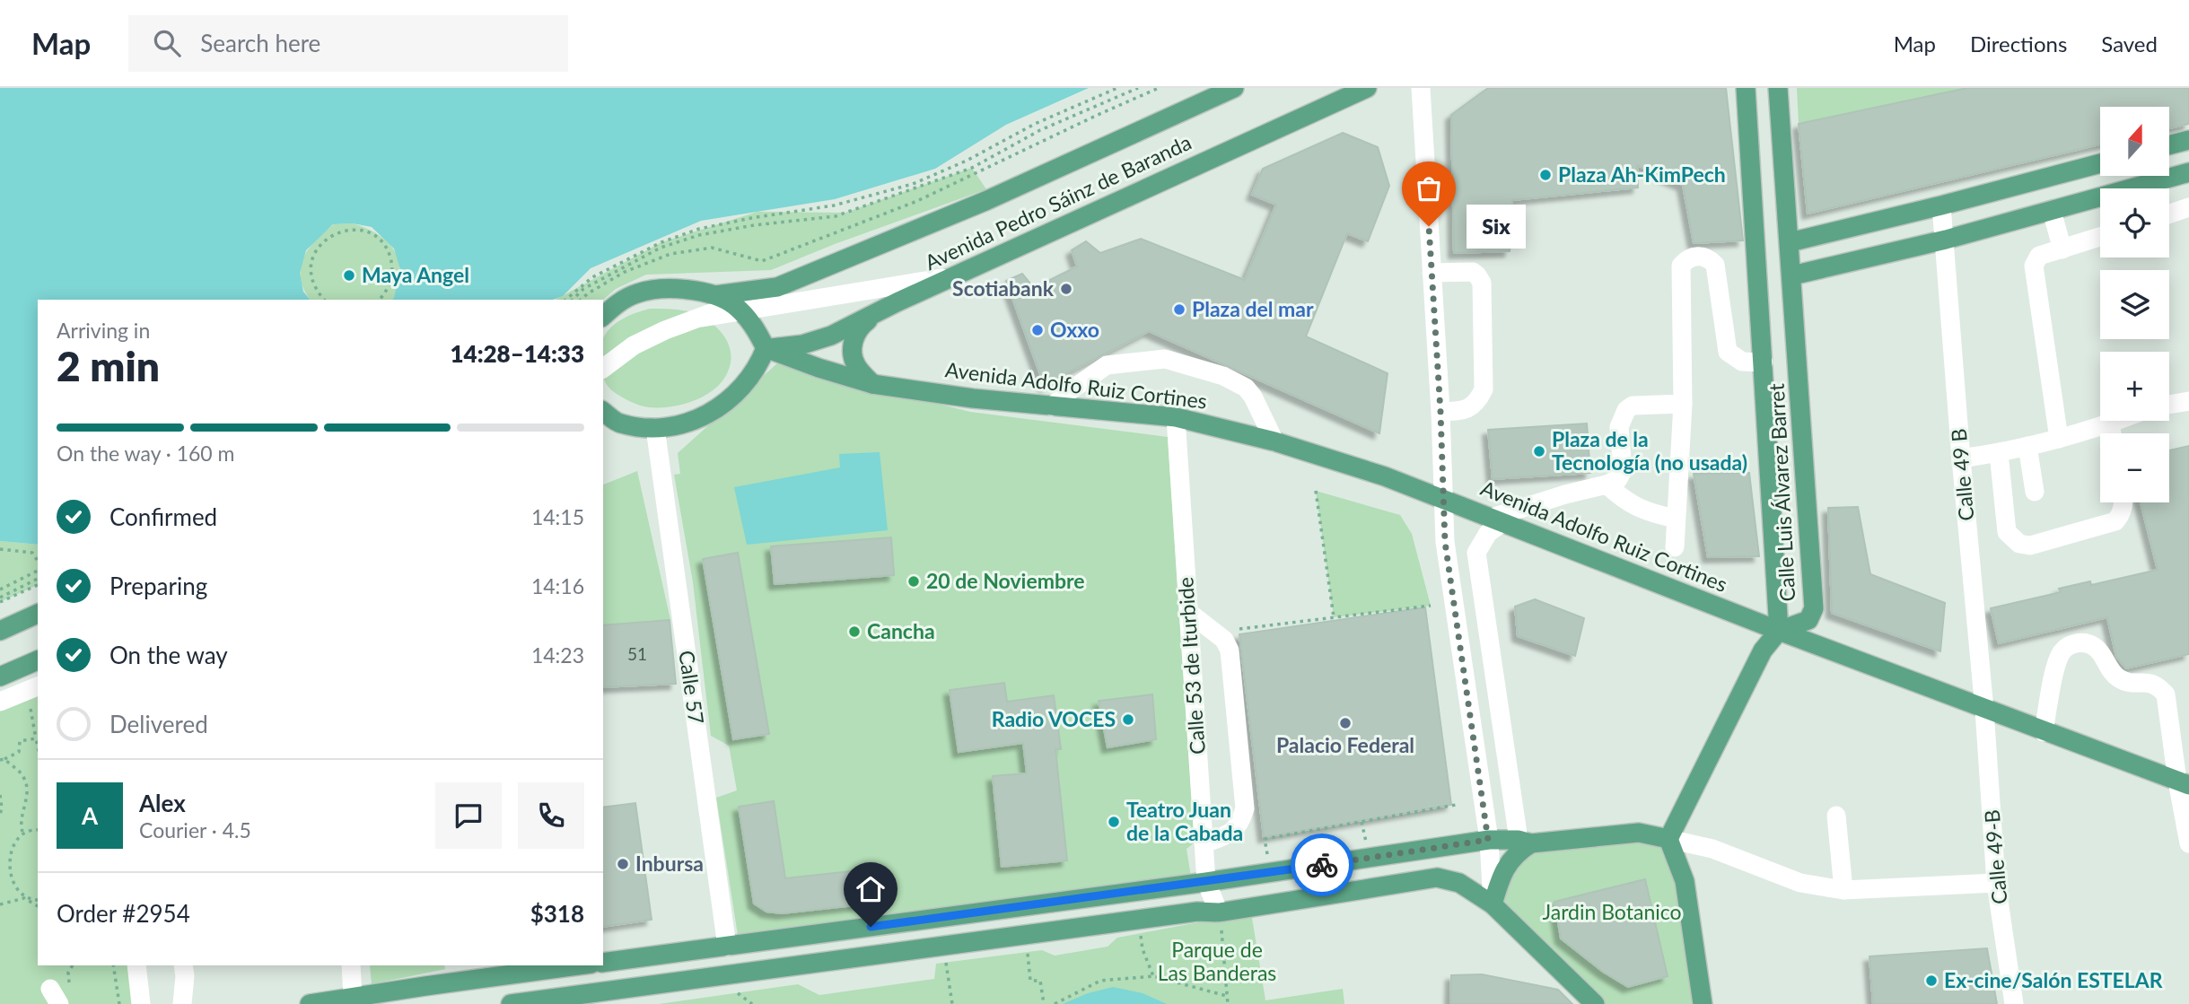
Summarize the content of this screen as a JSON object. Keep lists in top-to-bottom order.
{
  "streets": {
    "main road": ["Avenida Pedro Sáinz de Baranda", "Avenida Adolfo Ruiz Cortines", "Calle Luis Álvarez Barret"],
    "street": [
      "Calle 49 B",
      "Calle 53 de Iturbide",
      "Calle 57",
      "Calle 49-B"
    ]
  },
  "crossings": [
    ["Avenida Pedro Sáinz de Baranda", "Avenida Adolfo Ruiz Cortines"],
    ["Avenida Adolfo Ruiz Cortines", "Calle 49 B"],
    ["Avenida Adolfo Ruiz Cortines", "Calle Luis Álvarez Barret"],
    ["Avenida Adolfo Ruiz Cortines", "Calle 53 de Iturbide"],
    ["Avenida Adolfo Ruiz Cortines", "Calle 49-B"],
    ["Calle 49 B", "Calle 49-B"]
  ],
  "parks": ["Jardin Botanico", "Parque de Las Banderas"],
  "places": [
    "Plaza Ah-KimPech",
    "Six",
    "Maya Angel",
    "Scotiabank",
    "Plaza del mar",
    "Oxxo",
    "Plaza de la Tecnología (no usada)",
    "20 de Noviembre",
    "Cancha",
    "Radio VOCES",
    "Palacio Federal",
    "Teatro Juan de la Cabada",
    "Inbursa",
    "Ex-cine/Salón ESTELAR"
  ],
  "house_numbers": ["51"],
  "north": "top",
  "page": {
    "header": "Map",
    "search": "Search here",
    "nav": ["Map", "Directions", "Saved"],
    "map_buttons": ["+", "−"],
    "bubble": "Six",
    "heading": ["2 min", "Arriving in", "14:28–14:33"],
    "panel": [
      "Alex",
      "Courier · 4.5",
      "Order #2954",
      "$318"
    ],
    "bar": "On the way · 160 m",
    "list": [
      ["Confirmed", "14:15"],
      ["Preparing", "14:16"],
      ["On the way", "14:23"],
      "Delivered"
    ],
    "round": "A"
  }
}
